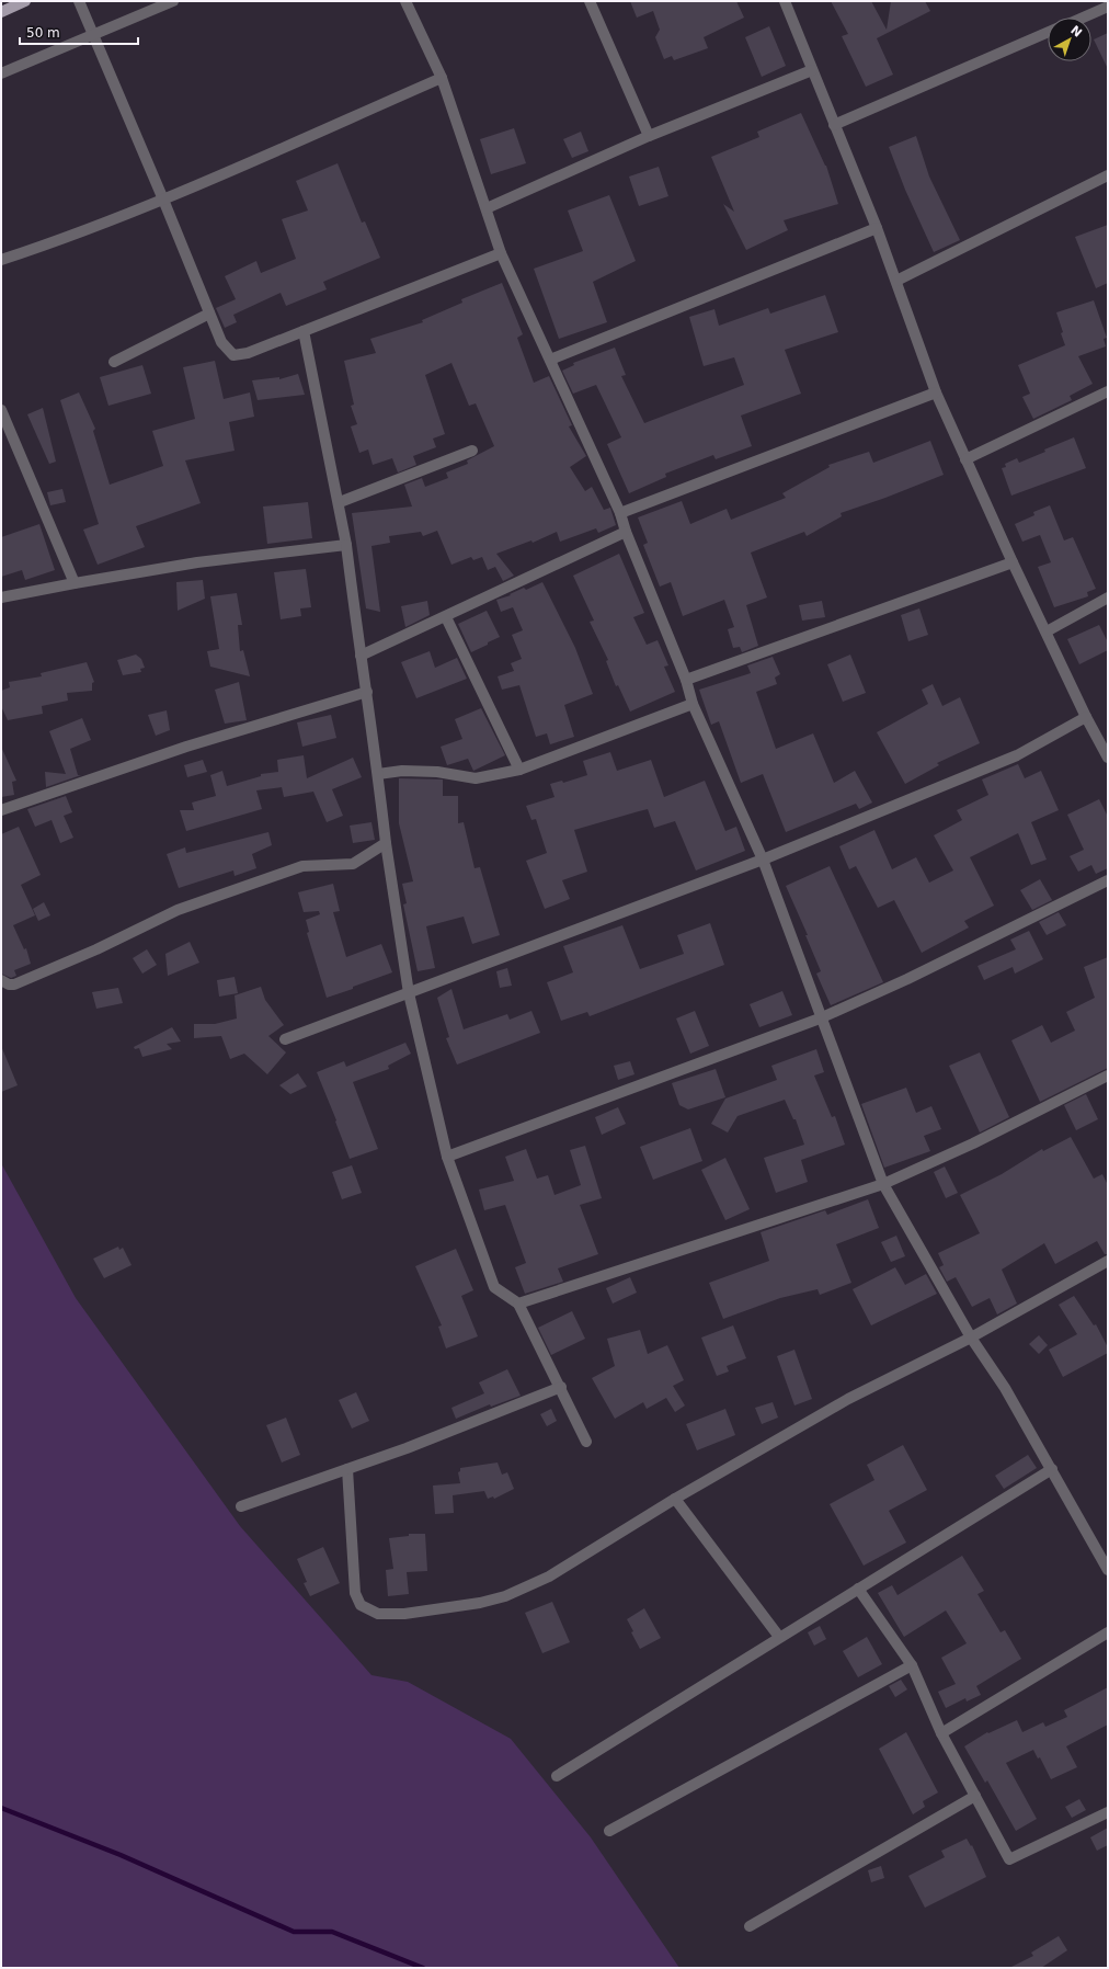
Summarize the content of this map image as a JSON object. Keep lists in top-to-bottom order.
{
  "scale_bar": "50 m",
  "north": "top right"
}
